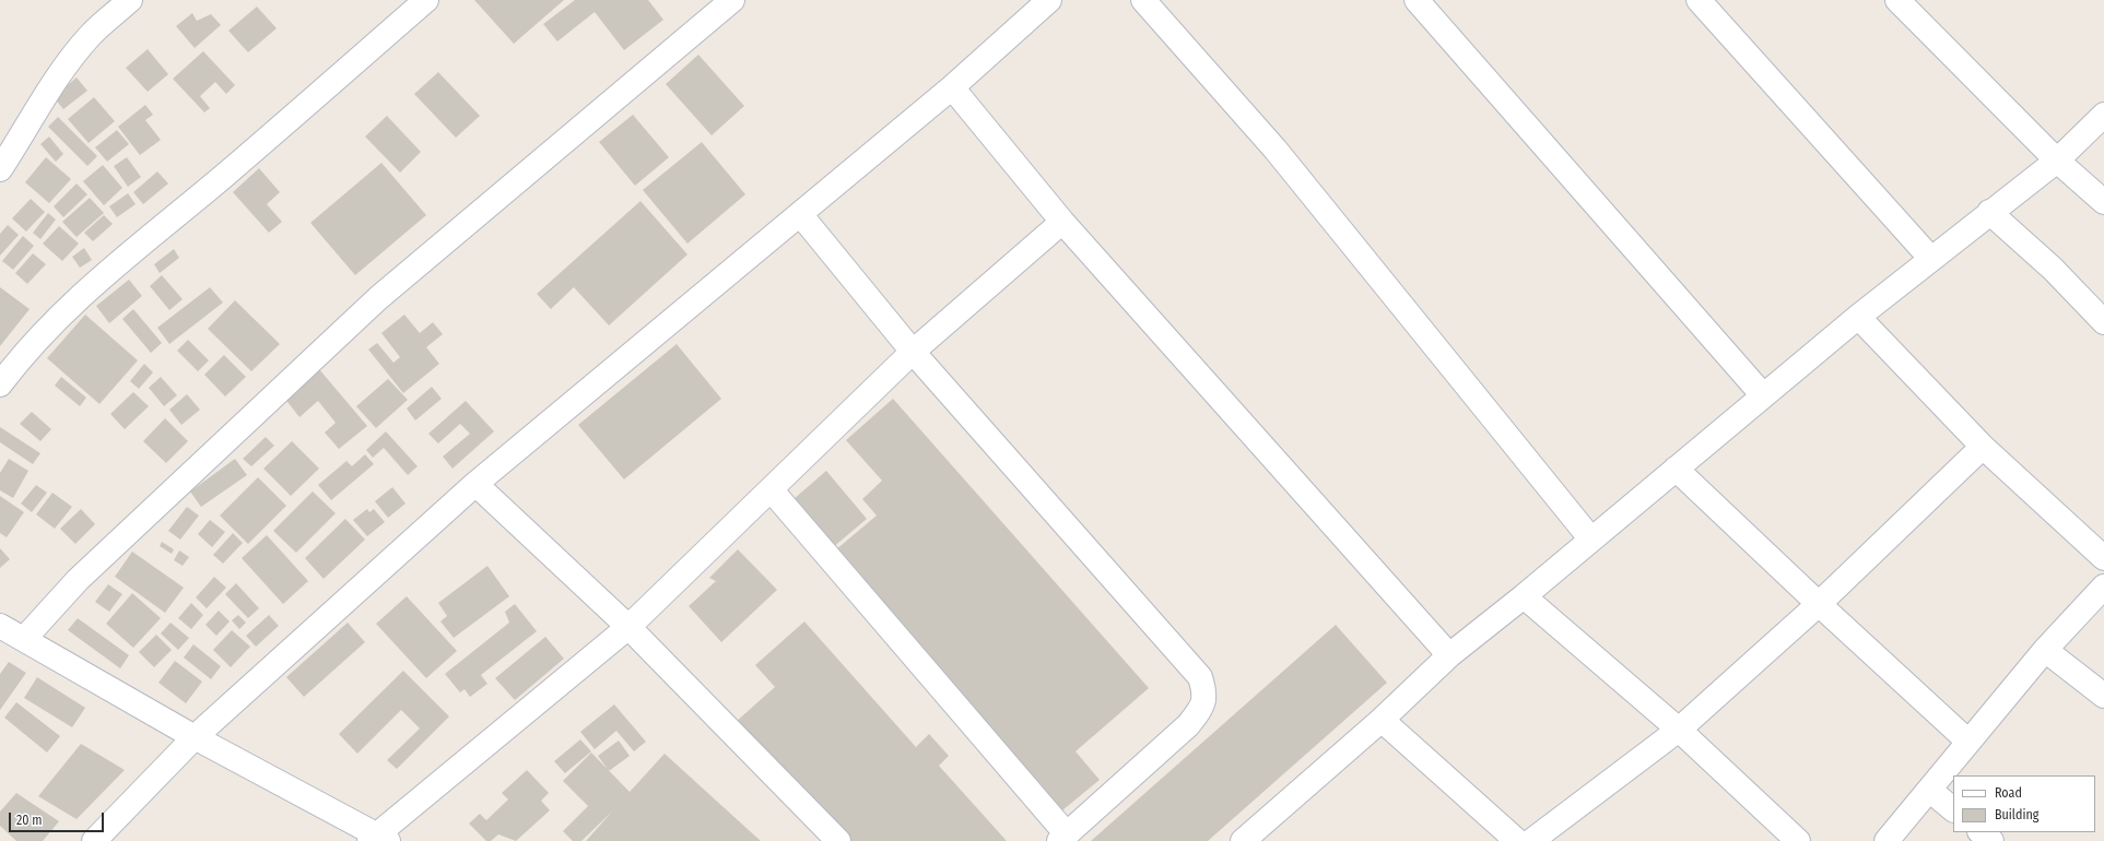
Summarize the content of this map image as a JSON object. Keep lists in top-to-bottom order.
{
  "legend": ["Road", "Building"],
  "scale_bar": "20 m"
}
